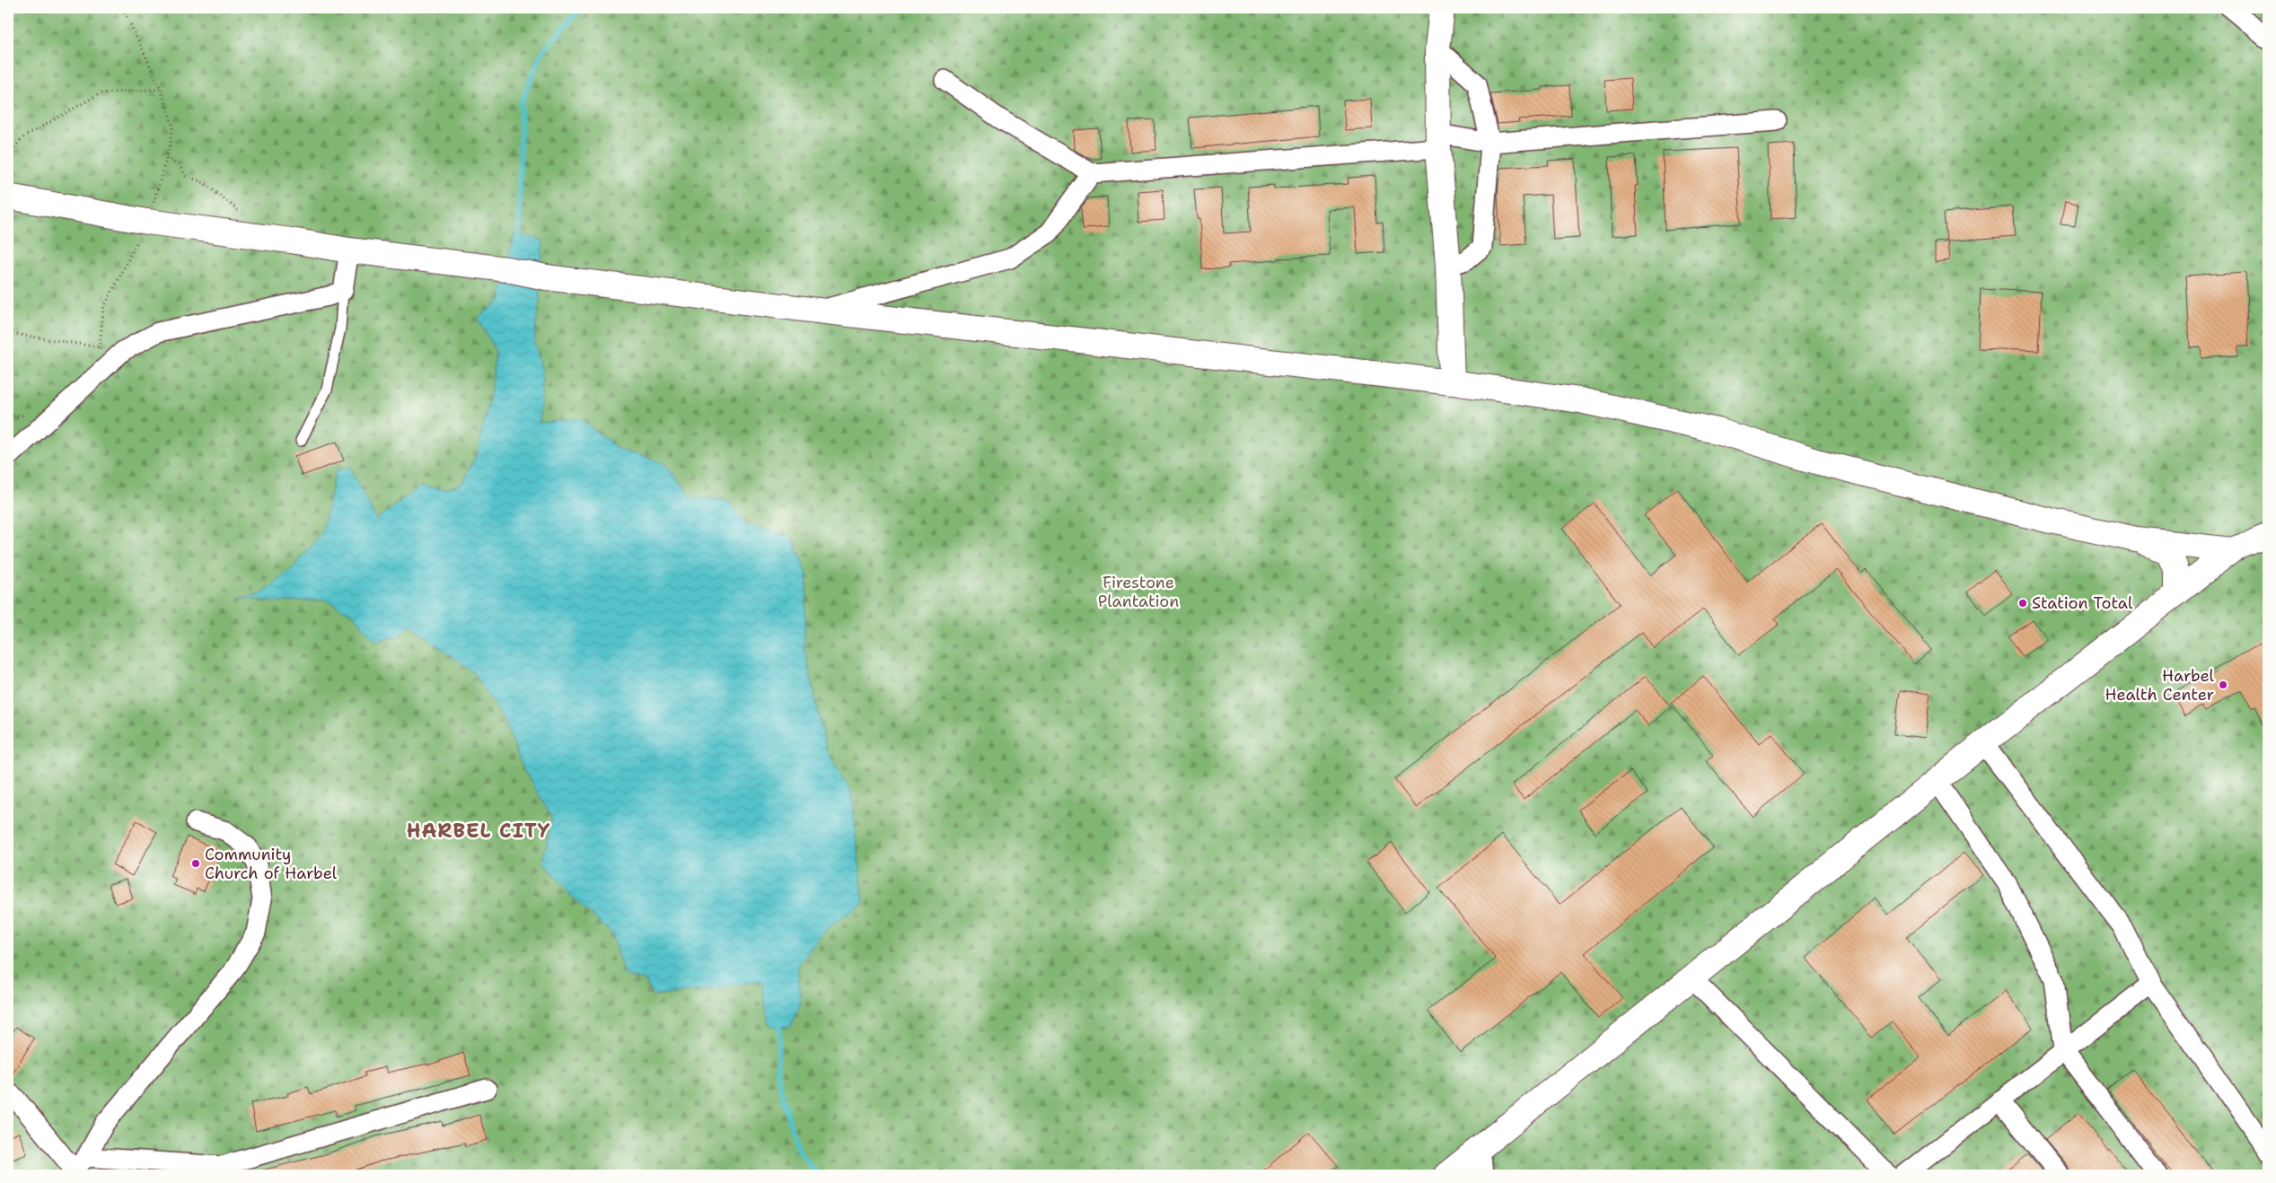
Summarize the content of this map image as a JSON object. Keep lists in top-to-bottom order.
{
  "districts": ["HARBEL CITY"],
  "parks": ["Firestone Plantation"],
  "places": ["Station Total", "Harbel Health Center", "Community Church of Harbel"]
}
